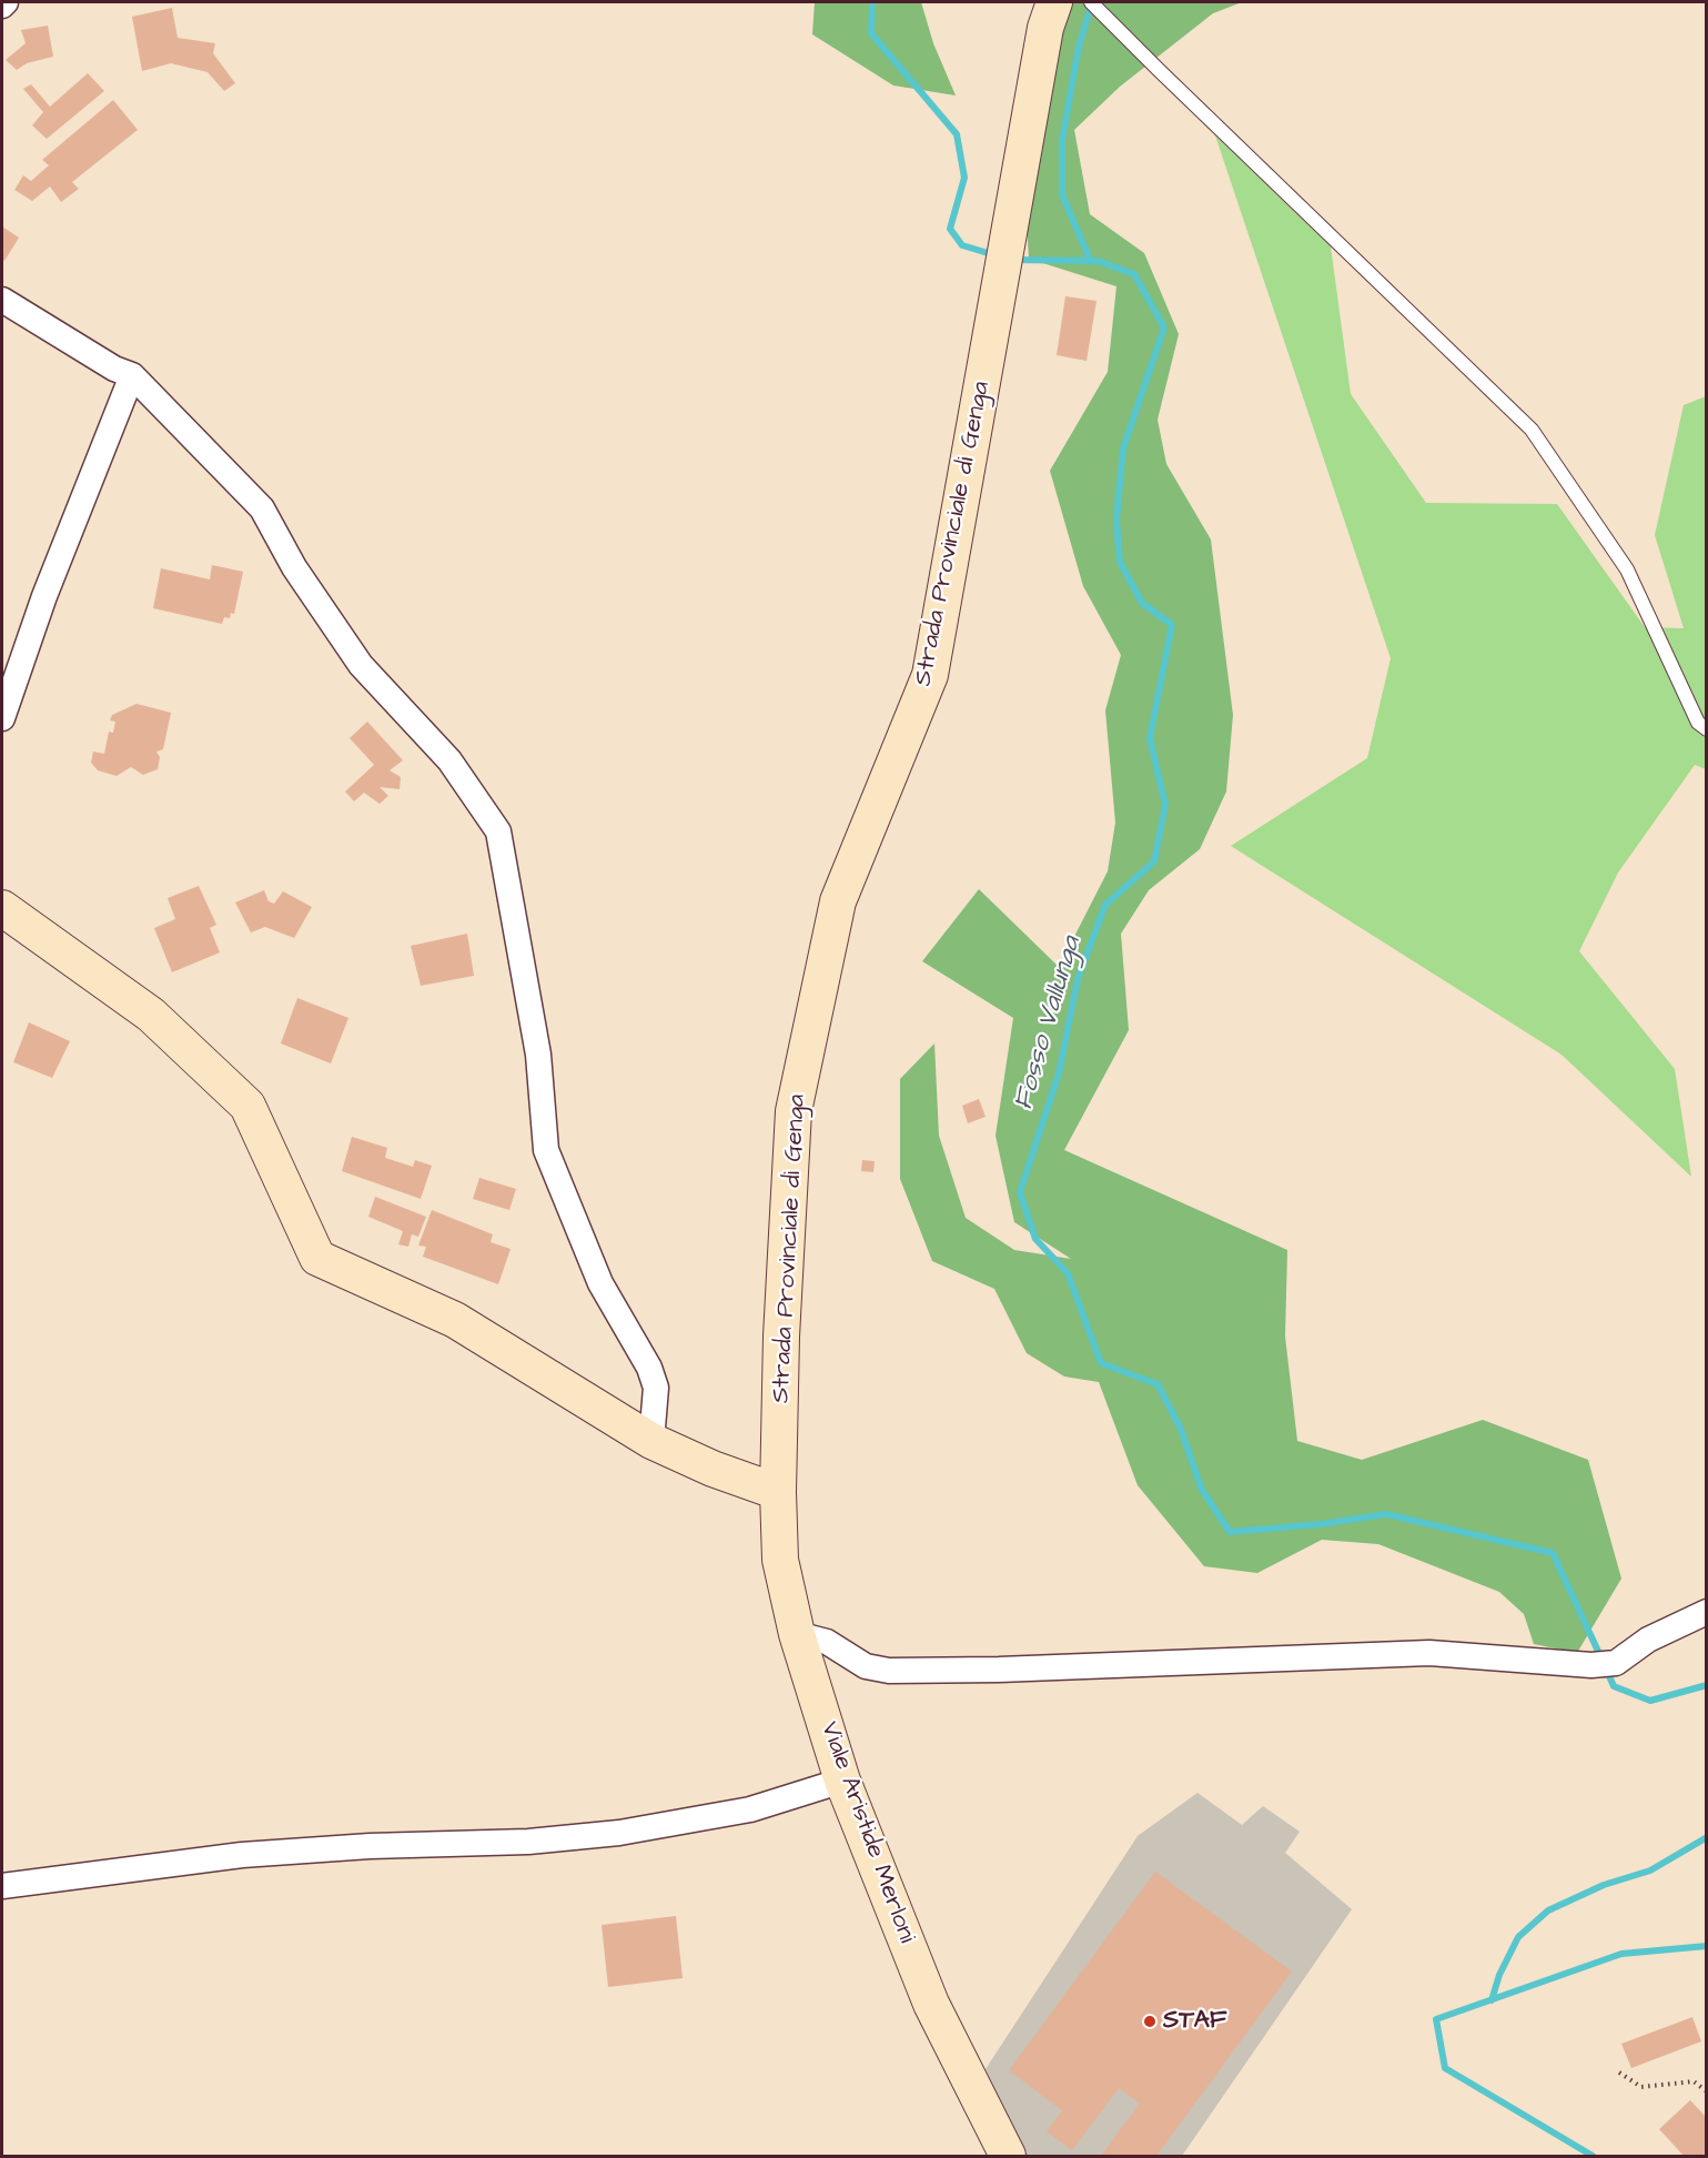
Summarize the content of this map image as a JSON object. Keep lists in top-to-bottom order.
{
  "streets": {
    "main road": ["Strada Provinciale di Genga", "Viale Aristide Merloni"]
  },
  "crossings": [
    ["Strada Provinciale di Genga", "Viale Aristide Merloni"]
  ],
  "water": ["Fosso Vallunga"],
  "places": ["STAF"]
}
